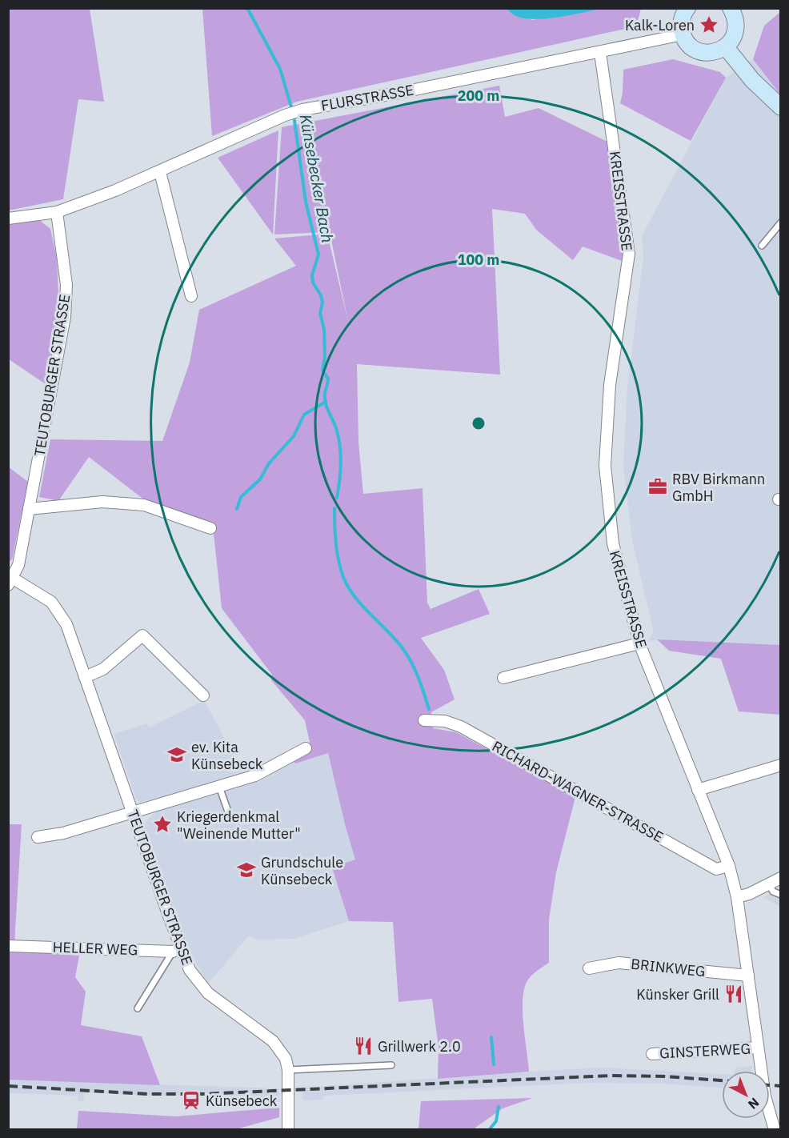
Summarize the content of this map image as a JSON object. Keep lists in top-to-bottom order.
{
  "streets": {
    "street": [
      "FLURSTRASSE",
      "KREISSTRASSE",
      "TEUTOBURGER STRASSE",
      "RICHARD-WAGNER-STRASSE",
      "HELLER WEG",
      "BRINKWEG",
      "GINSTERWEG"
    ]
  },
  "crossings": [
    ["FLURSTRASSE", "KREISSTRASSE"],
    ["FLURSTRASSE", "TEUTOBURGER STRASSE"],
    ["KREISSTRASSE", "RICHARD-WAGNER-STRASSE"],
    ["KREISSTRASSE", "BRINKWEG"],
    ["KREISSTRASSE", "GINSTERWEG"],
    ["TEUTOBURGER STRASSE", "HELLER WEG"]
  ],
  "water": ["Künsebecker Bach"],
  "places": {
    "place": ["Kalk-Loren", "Kriegerdenkmal \"Weinende Mutter\""],
    "office": ["RBV Birkmann GmbH"],
    "school or university": ["ev. Kita Künsebeck", "Grundschule Künsebeck"],
    "restaurant": ["Künsker Grill", "Grillwerk 2.0"],
    "station": ["Künsebeck"]
  },
  "north": "bottom right",
  "rings": ["200 m", "100 m"]
}
